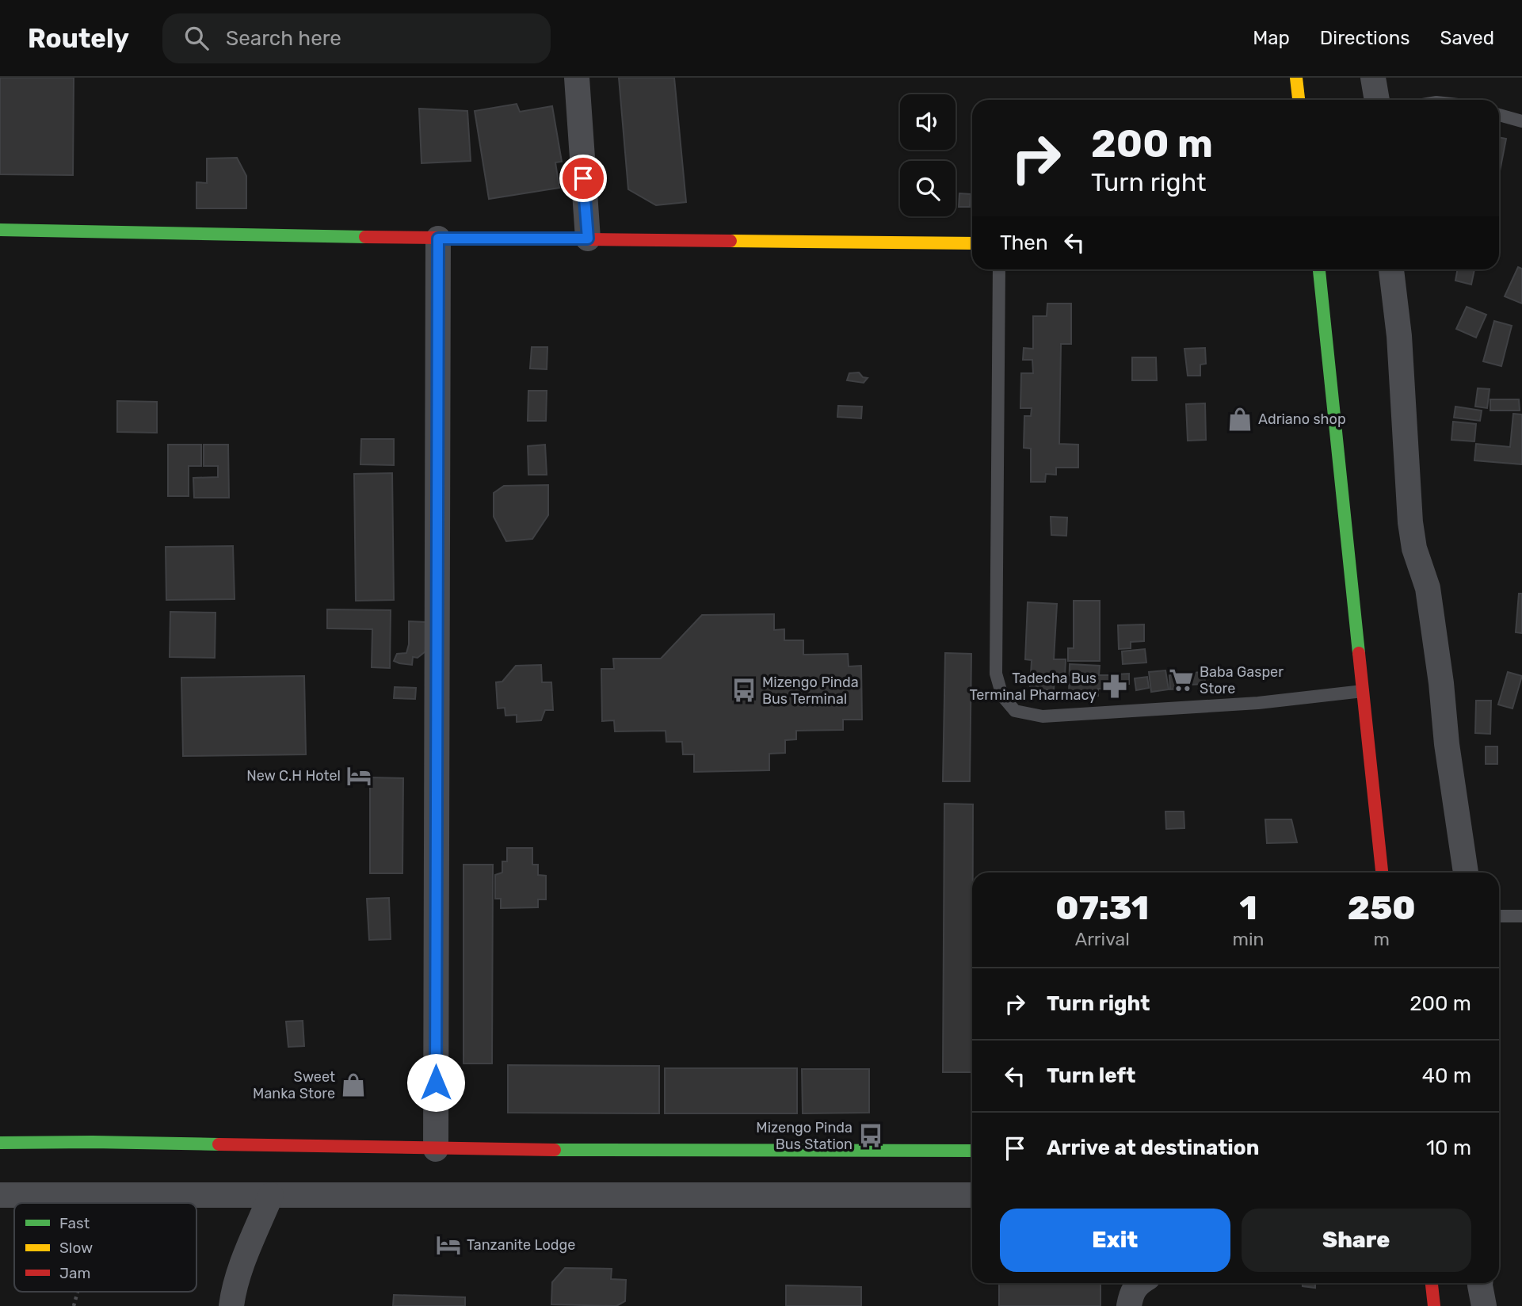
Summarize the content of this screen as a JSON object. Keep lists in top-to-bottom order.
{
  "places": {
    "shop": ["Adriano shop", "Sweet Manka Store"],
    "supermarket": ["Baba Gasper Store"],
    "pharmacy": ["Tadecha Bus Terminal Pharmacy"],
    "bus stop": ["Mizengo Pinda Bus Terminal", "Mizengo Pinda Bus Station"],
    "hotel": ["New C.H Hotel", "Tanzanite Lodge"]
  },
  "legend": ["Fast", "Slow", "Jam"],
  "page": {
    "header": "Routely",
    "search": "Search here",
    "nav": ["Map", "Directions", "Saved"],
    "turn": ["200 m", "Turn right"],
    "then": "Then",
    "eta": [
      "07:31",
      "Arrival",
      "1",
      "min",
      "250",
      "m"
    ],
    "list": [
      {
        "name": "Turn right",
        "value": "200 m"
      },
      {
        "name": "Turn left",
        "value": "40 m"
      },
      {
        "name": "Arrive at destination",
        "value": "10 m"
      }
    ],
    "buttons": ["Exit", "Share"]
  }
}
